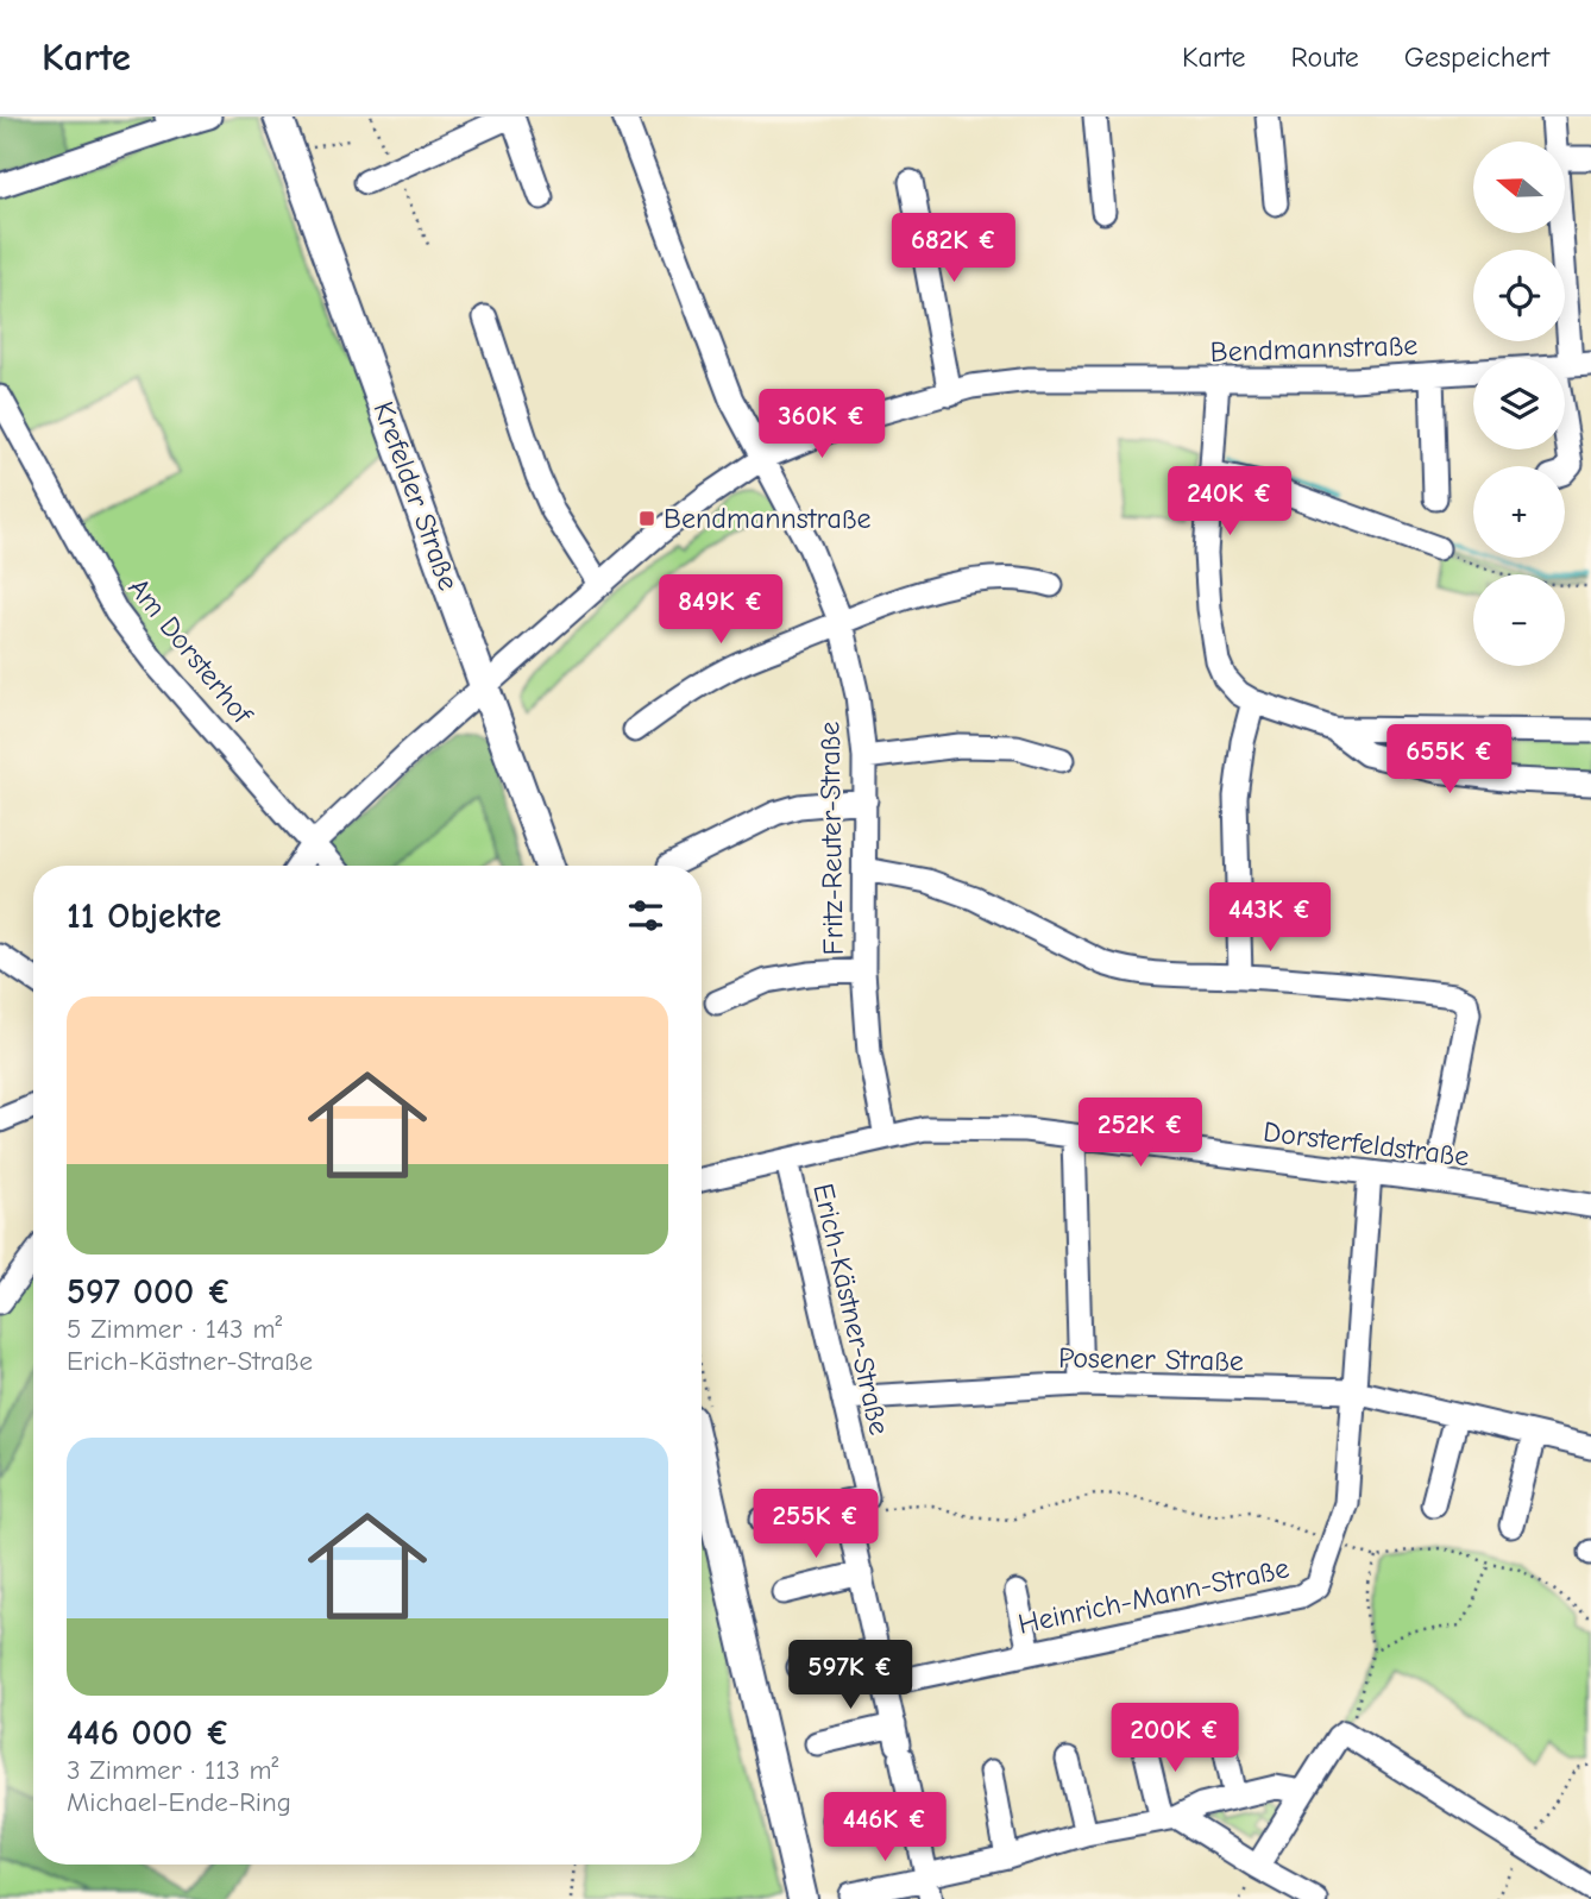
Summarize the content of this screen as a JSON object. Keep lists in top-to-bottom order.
{
  "streets": {
    "main road": ["Krefelder Straße"],
    "street": [
      "Bendmannstraße",
      "Am Dorsterhof",
      "Fritz-Reuter-Straße",
      "Dorsterfeldstraße",
      "Erich-Kästner-Straße",
      "Posener Straße",
      "Heinrich-Mann-Straße"
    ]
  },
  "crossings": [
    ["Bendmannstraße", "Krefelder Straße"],
    ["Bendmannstraße", "Am Dorsterhof"],
    ["Bendmannstraße", "Fritz-Reuter-Straße"],
    ["Fritz-Reuter-Straße", "Dorsterfeldstraße"],
    ["Dorsterfeldstraße", "Erich-Kästner-Straße"],
    ["Dorsterfeldstraße", "Heinrich-Mann-Straße"],
    ["Erich-Kästner-Straße", "Posener Straße"],
    ["Posener Straße", "Heinrich-Mann-Straße"]
  ],
  "places": {
    "transit": ["Bendmannstraße"]
  },
  "north": "left",
  "page": {
    "header": "Karte",
    "nav": ["Karte", "Route", "Gespeichert"],
    "map_buttons": ["+", "−"],
    "price": [
      "682K €",
      "360K €",
      "240K €",
      "849K €",
      "655K €",
      "443K €",
      "252K €",
      "255K €",
      "597K €",
      "200K €",
      "446K €"
    ],
    "heading": "11 Objekte",
    "list": [
      {
        "name": "597 000 €",
        "note": "5 Zimmer · 143 m² · Erich-Kästner-Straße"
      },
      {
        "name": "446 000 €",
        "note": "3 Zimmer · 113 m² · Michael-Ende-Ring"
      }
    ]
  }
}
